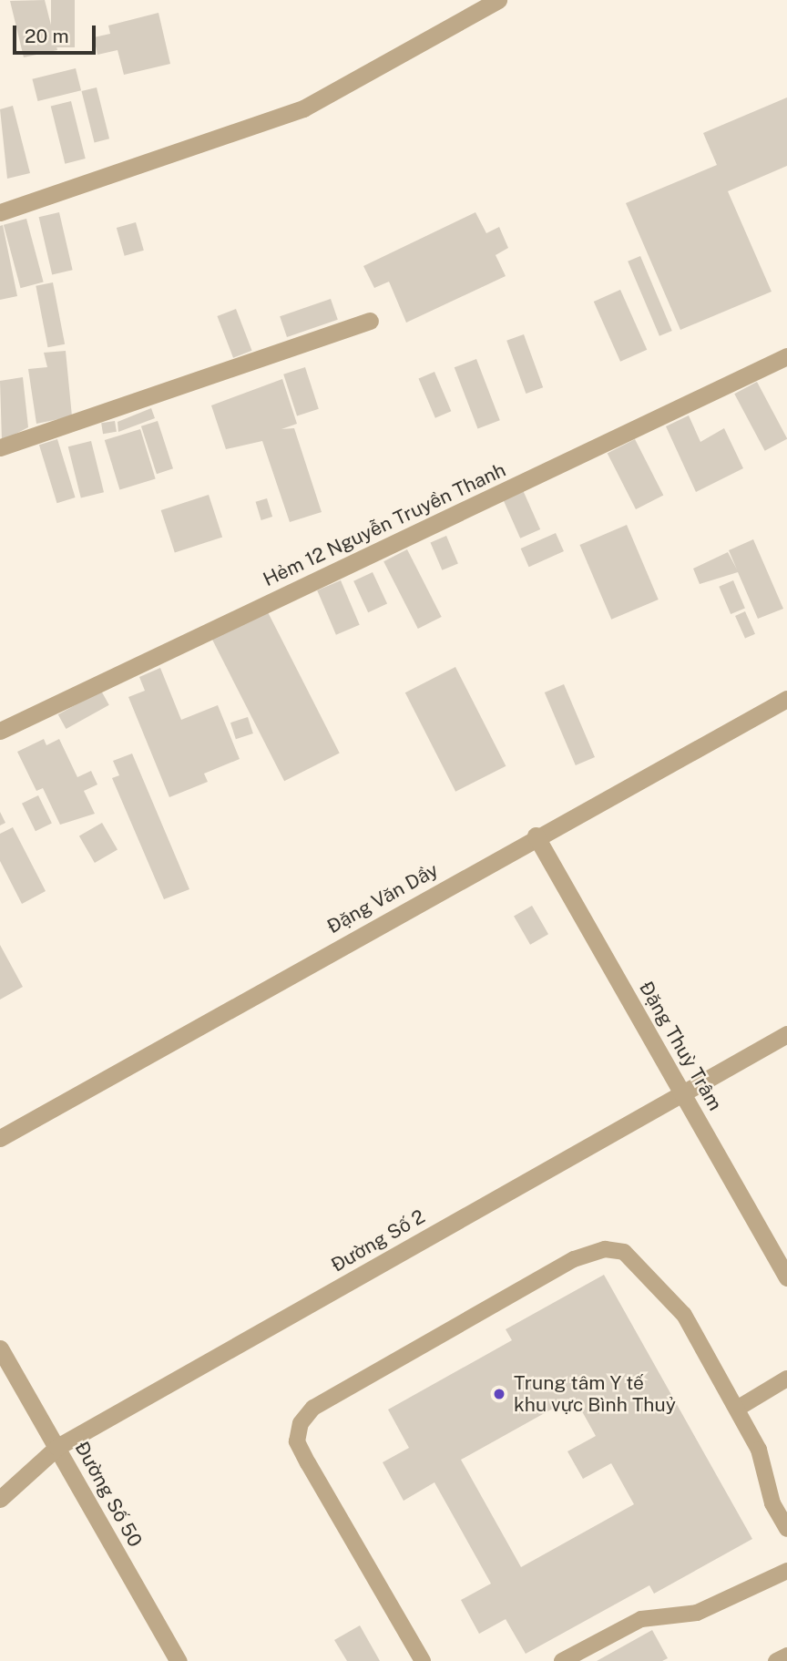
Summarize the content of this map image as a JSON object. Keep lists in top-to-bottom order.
{
  "streets": {
    "street": [
      "Hẻm 12 Nguyễn Truyền Thanh",
      "Đặng Văn Dầy",
      "Đặng Thuỳ Trâm",
      "Đường Số 2",
      "Đường Số 50"
    ]
  },
  "crossings": [
    ["Đặng Văn Dầy", "Đặng Thuỳ Trâm"],
    ["Đặng Thuỳ Trâm", "Đường Số 2"],
    ["Đường Số 2", "Đường Số 50"]
  ],
  "places": ["Trung tâm Y tế khu vực Bình Thuỷ"],
  "scale_bar": "20 m"
}
